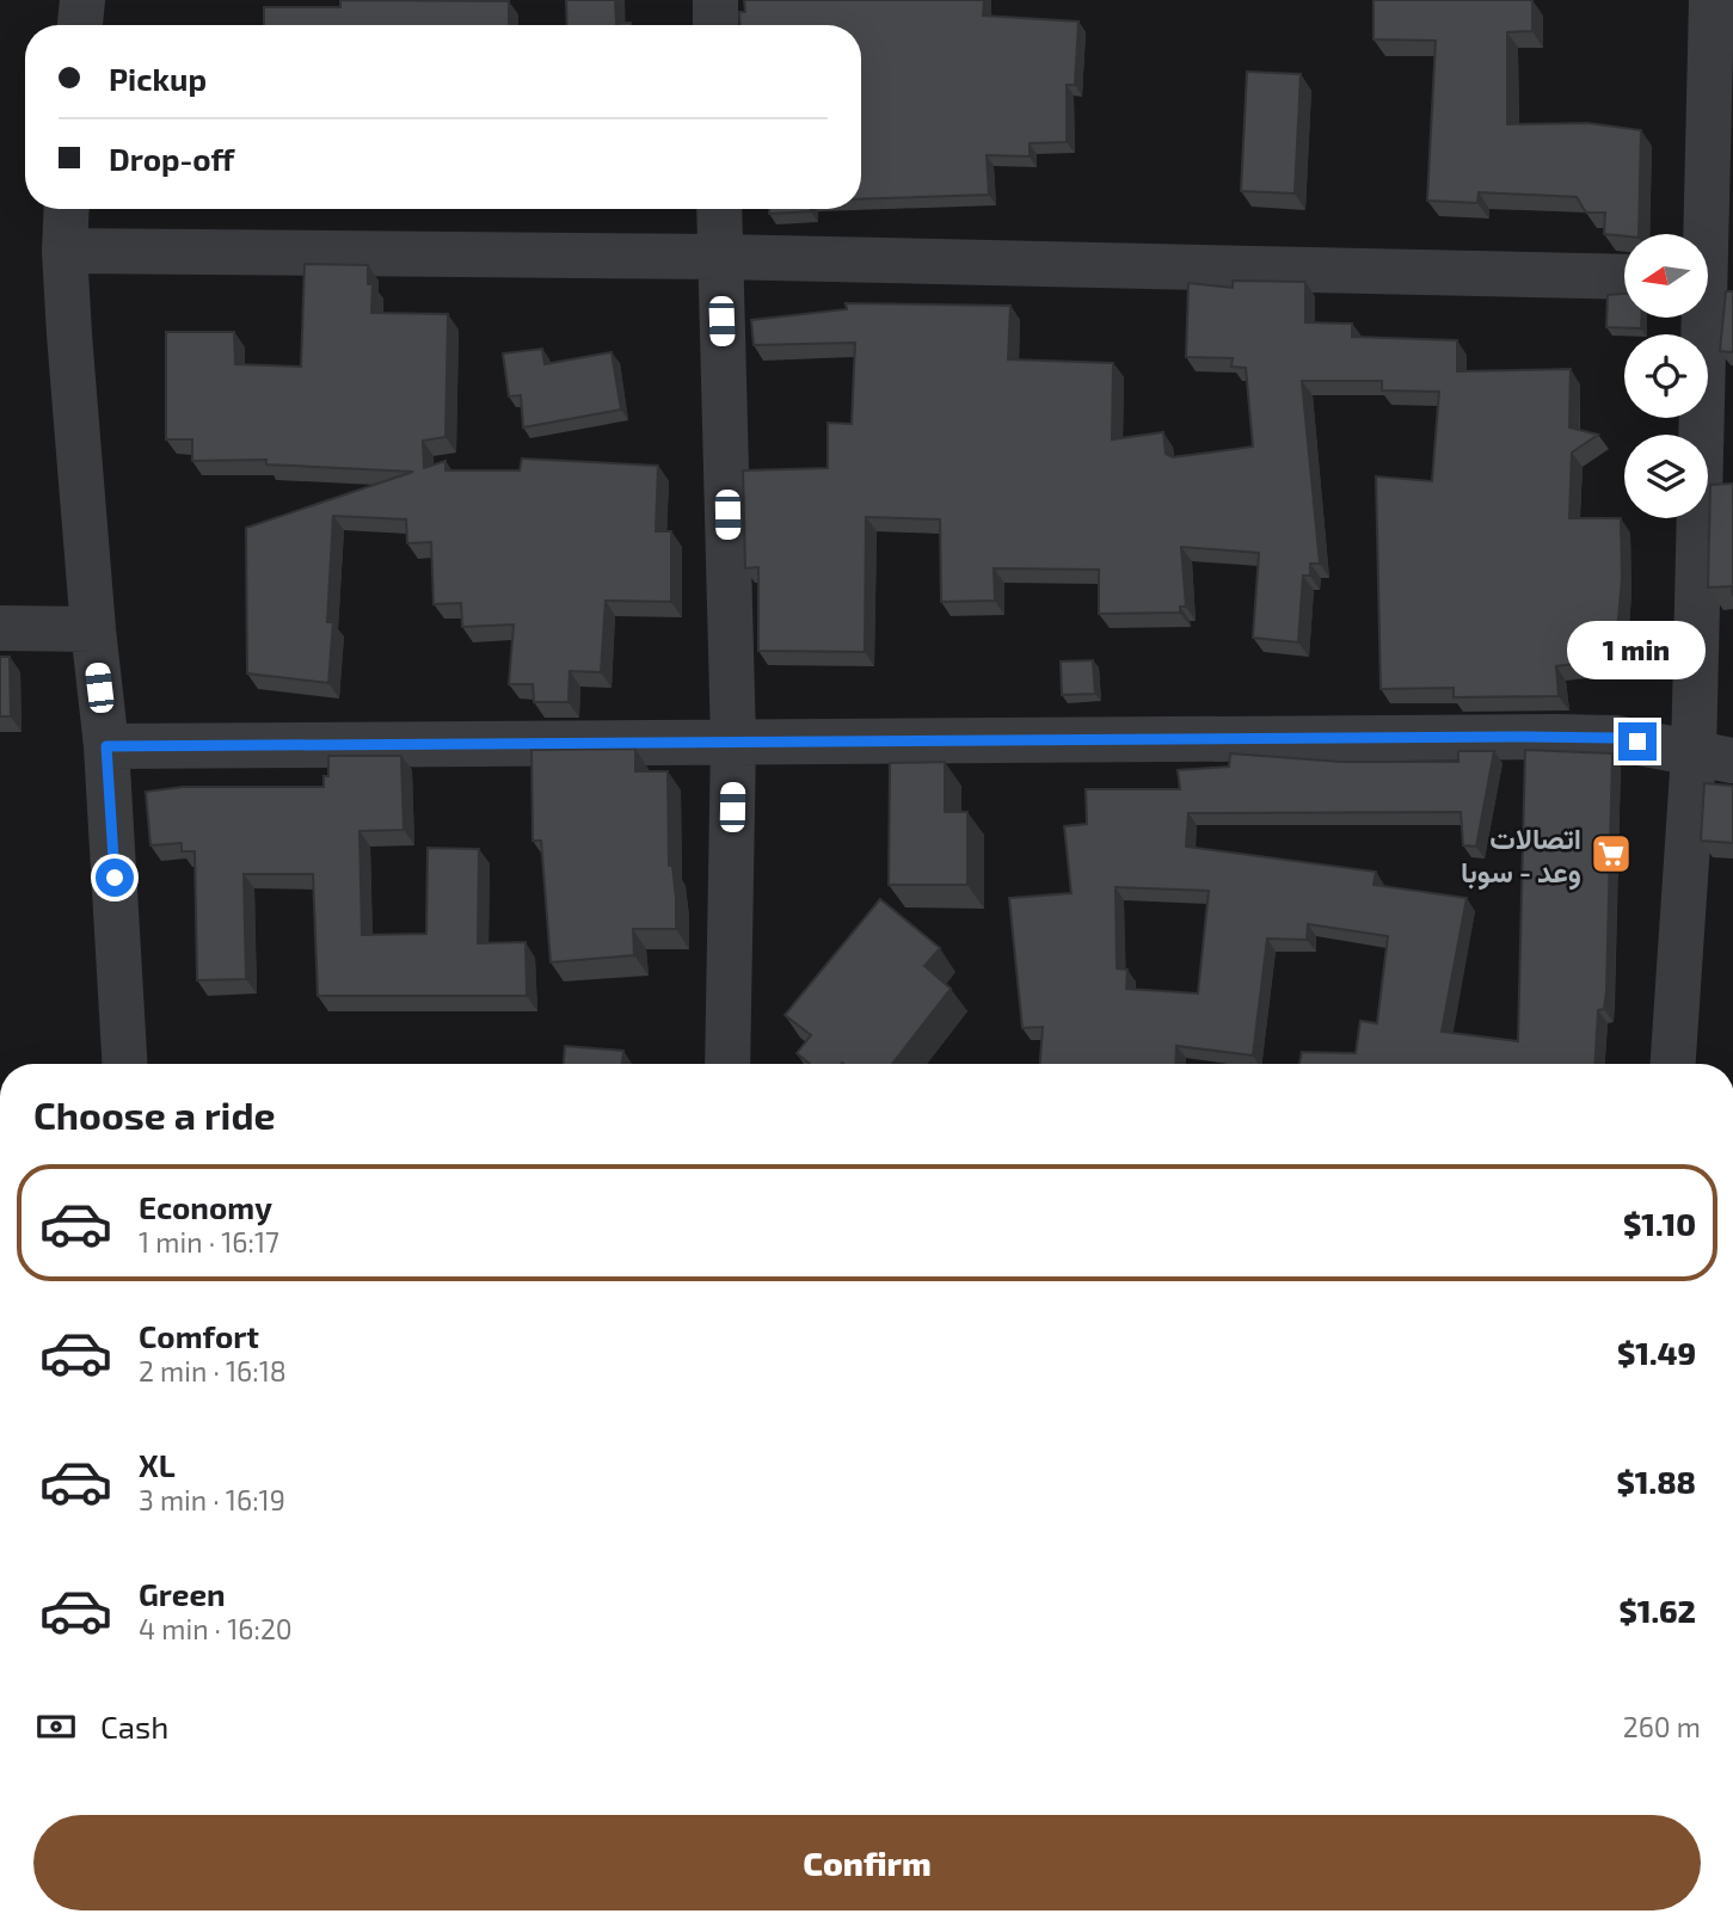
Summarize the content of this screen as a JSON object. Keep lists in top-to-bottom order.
{
  "places": {
    "supermarket": ["اتصالات وعد - سوبا"]
  },
  "north": "left",
  "page": {
    "banner": ["Pickup", "Drop-off"],
    "bubble": "1 min",
    "heading": "Choose a ride",
    "list": [
      {
        "name": "Economy",
        "note": "1 min · 16:17",
        "value": "$1.10"
      },
      {
        "name": "Comfort",
        "note": "2 min · 16:18",
        "value": "$1.49"
      },
      {
        "name": "XL",
        "note": "3 min · 16:19",
        "value": "$1.88"
      },
      {
        "name": "Green",
        "note": "4 min · 16:20",
        "value": "$1.62"
      }
    ],
    "pay": ["Cash", "260 m"],
    "buttons": "Confirm"
  }
}
